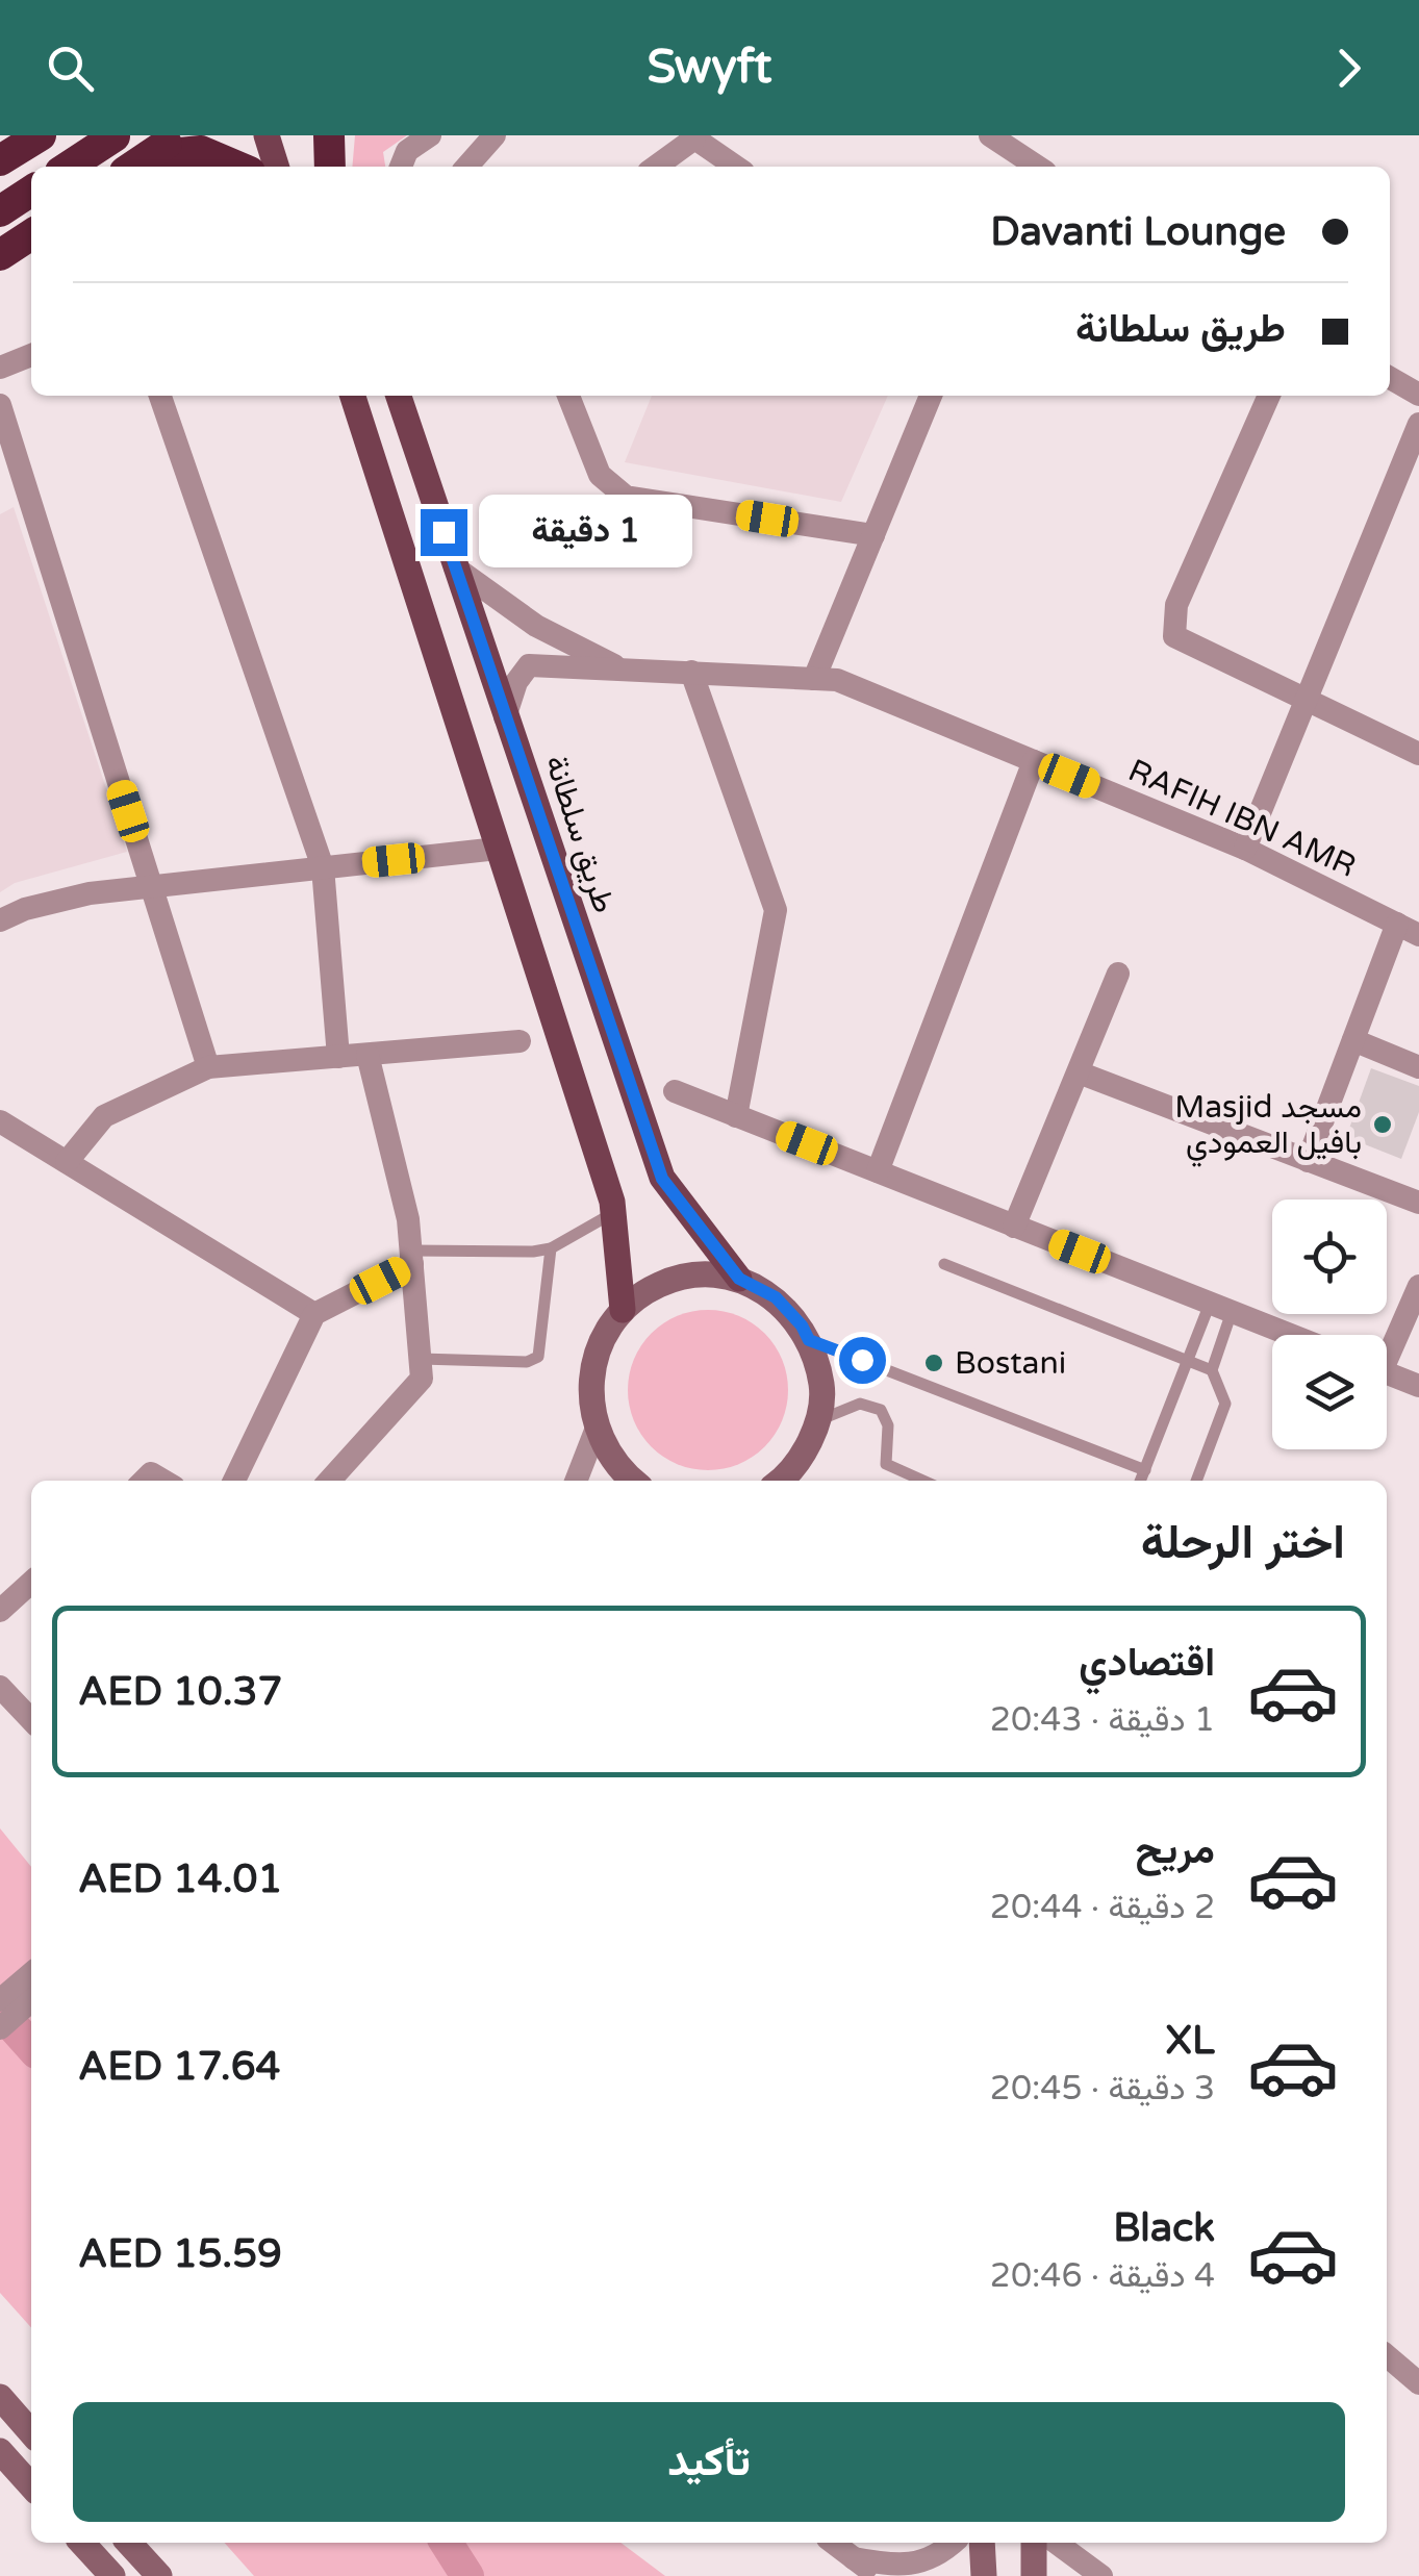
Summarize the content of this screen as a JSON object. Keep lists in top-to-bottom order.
{
  "streets": {
    "main road": ["طريق سلطانة"],
    "street": ["RAFIH IBN AMR"]
  },
  "crossings": [
    ["RAFIH IBN AMR", "طريق سلطانة"]
  ],
  "places": ["Masjid مسجد بافيل العمودي", "Bostani"],
  "page": {
    "header": "Swyft",
    "banner": ["Davanti Lounge", "طريق سلطانة"],
    "bubble": "1 دقيقة",
    "heading": "اختر الرحلة",
    "list": [
      {
        "name": "اقتصادي",
        "note": "1 دقيقة · 20:43",
        "value": "AED 10.37"
      },
      {
        "name": "مريح",
        "note": "2 دقيقة · 20:44",
        "value": "AED 14.01"
      },
      {
        "name": "XL",
        "note": "3 دقيقة · 20:45",
        "value": "AED 17.64"
      },
      {
        "name": "Black",
        "note": "4 دقيقة · 20:46",
        "value": "AED 15.59"
      }
    ],
    "buttons": "تأكيد"
  }
}
